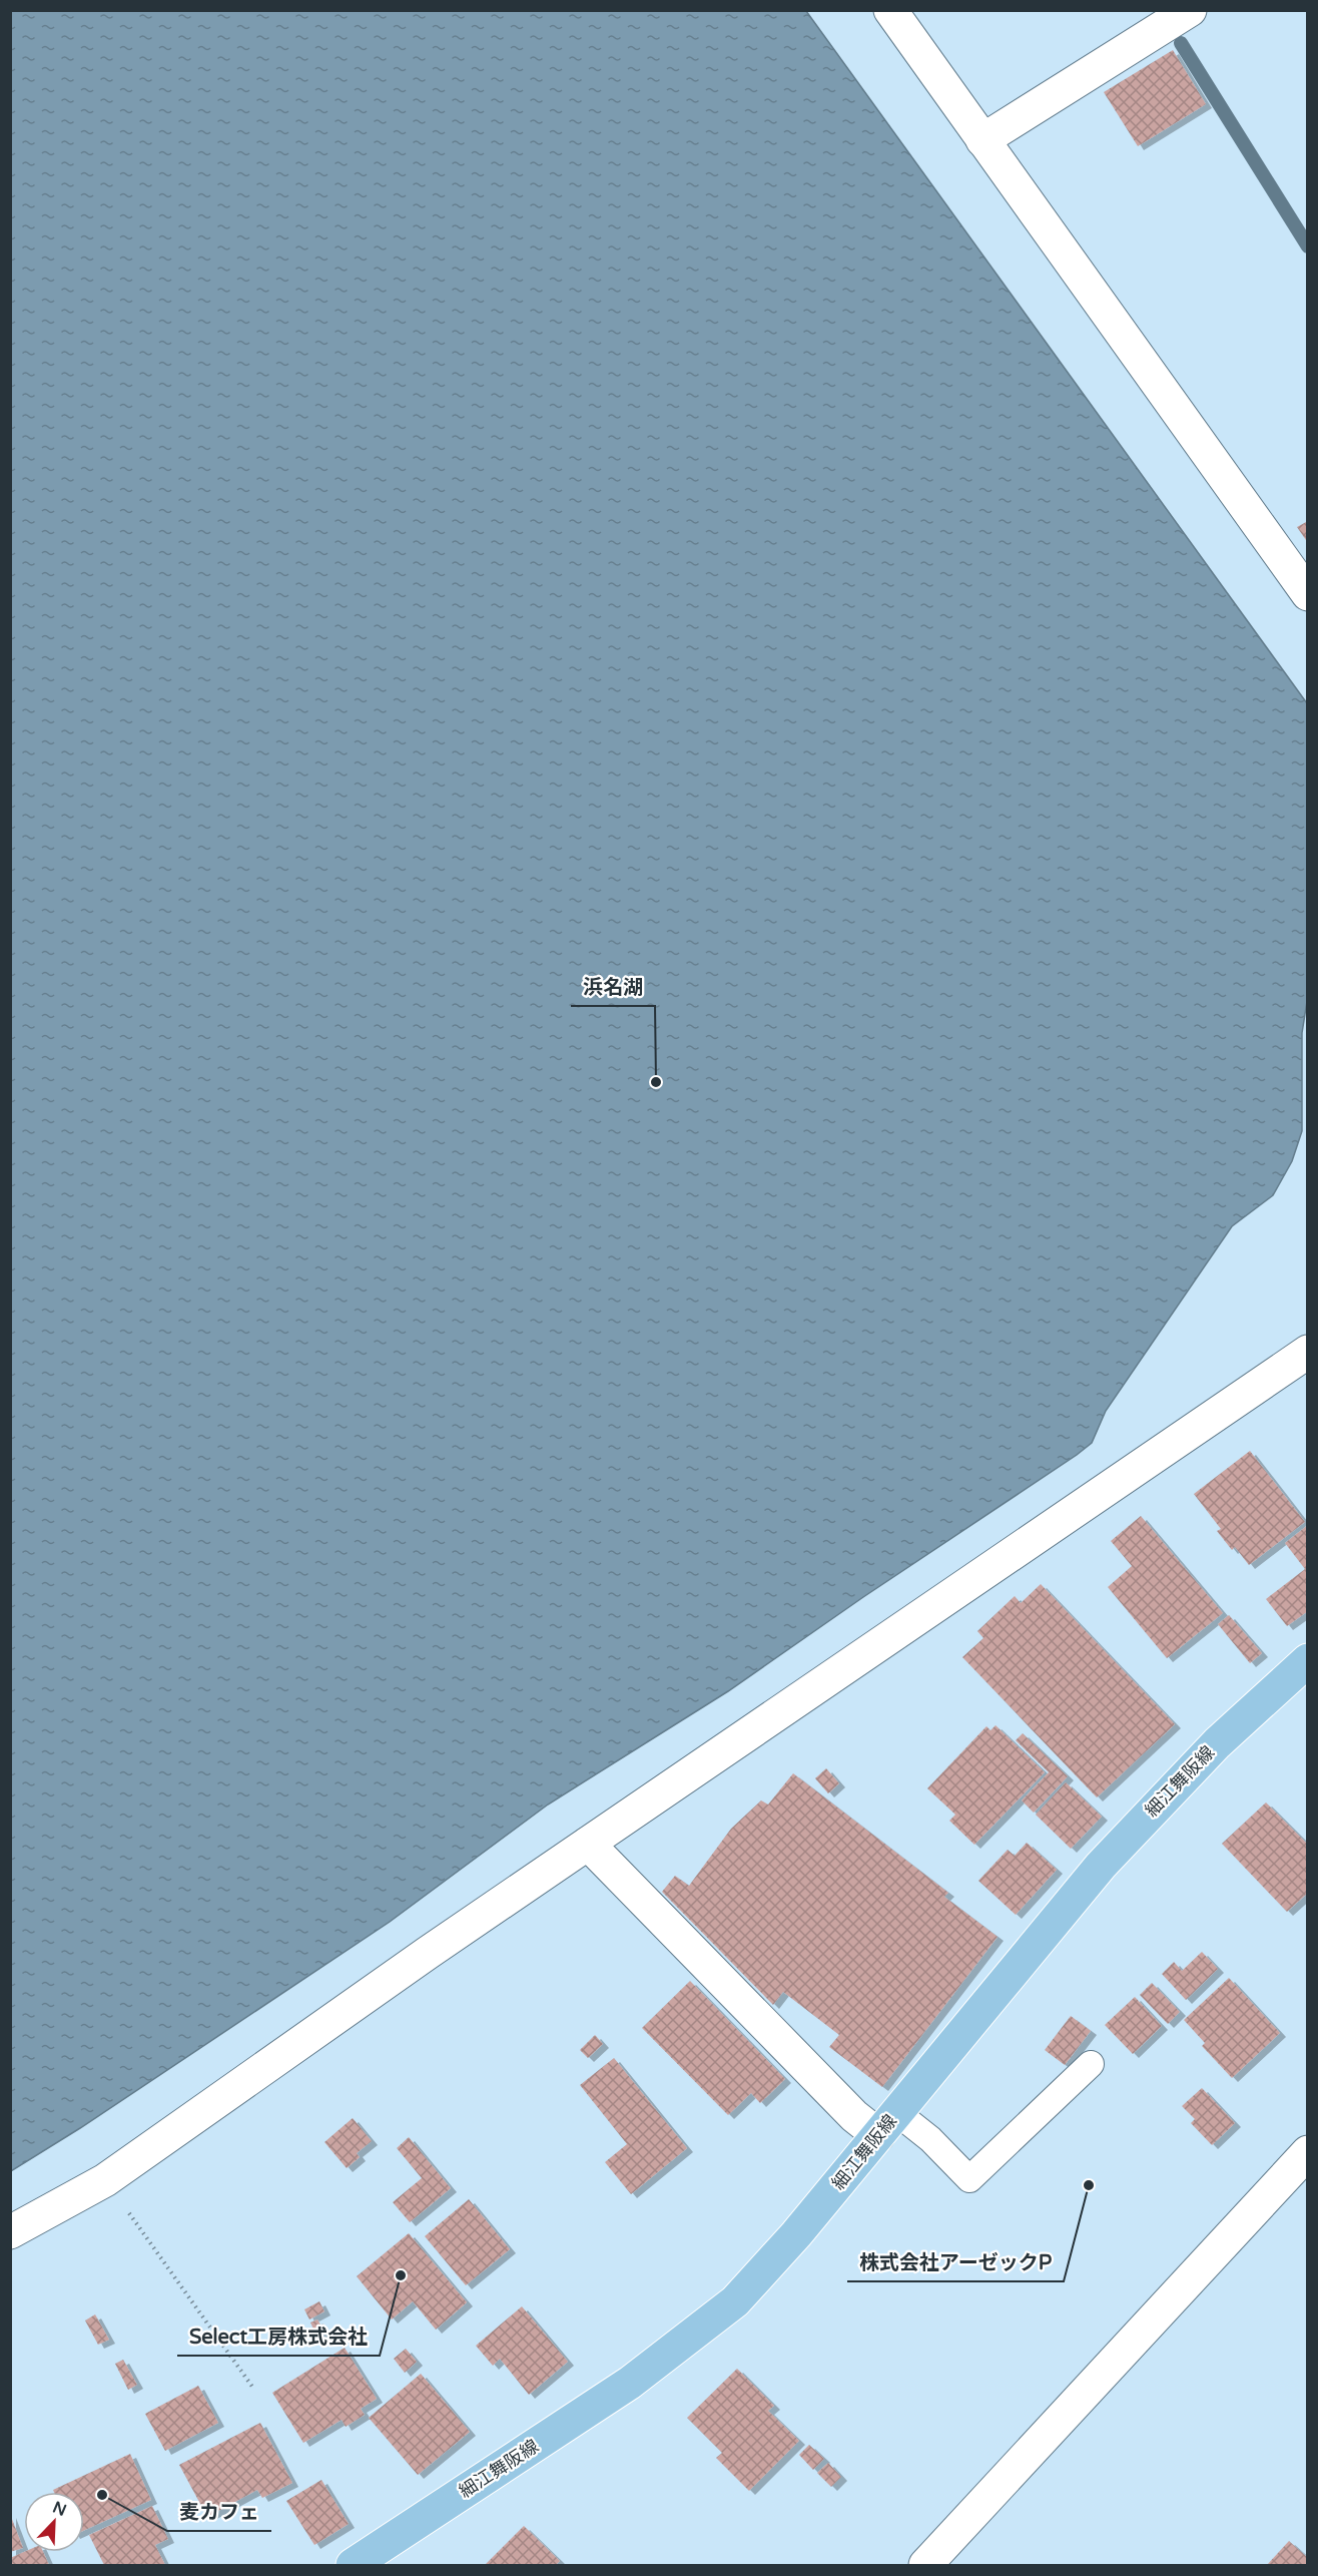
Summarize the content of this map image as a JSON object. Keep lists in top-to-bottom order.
{
  "streets": {
    "main road": ["細江舞阪線"]
  },
  "places": [
    "浜名湖",
    "株式会社アーゼックP",
    "Select工房株式会社",
    "麦カフェ"
  ],
  "north": "top right"
}
